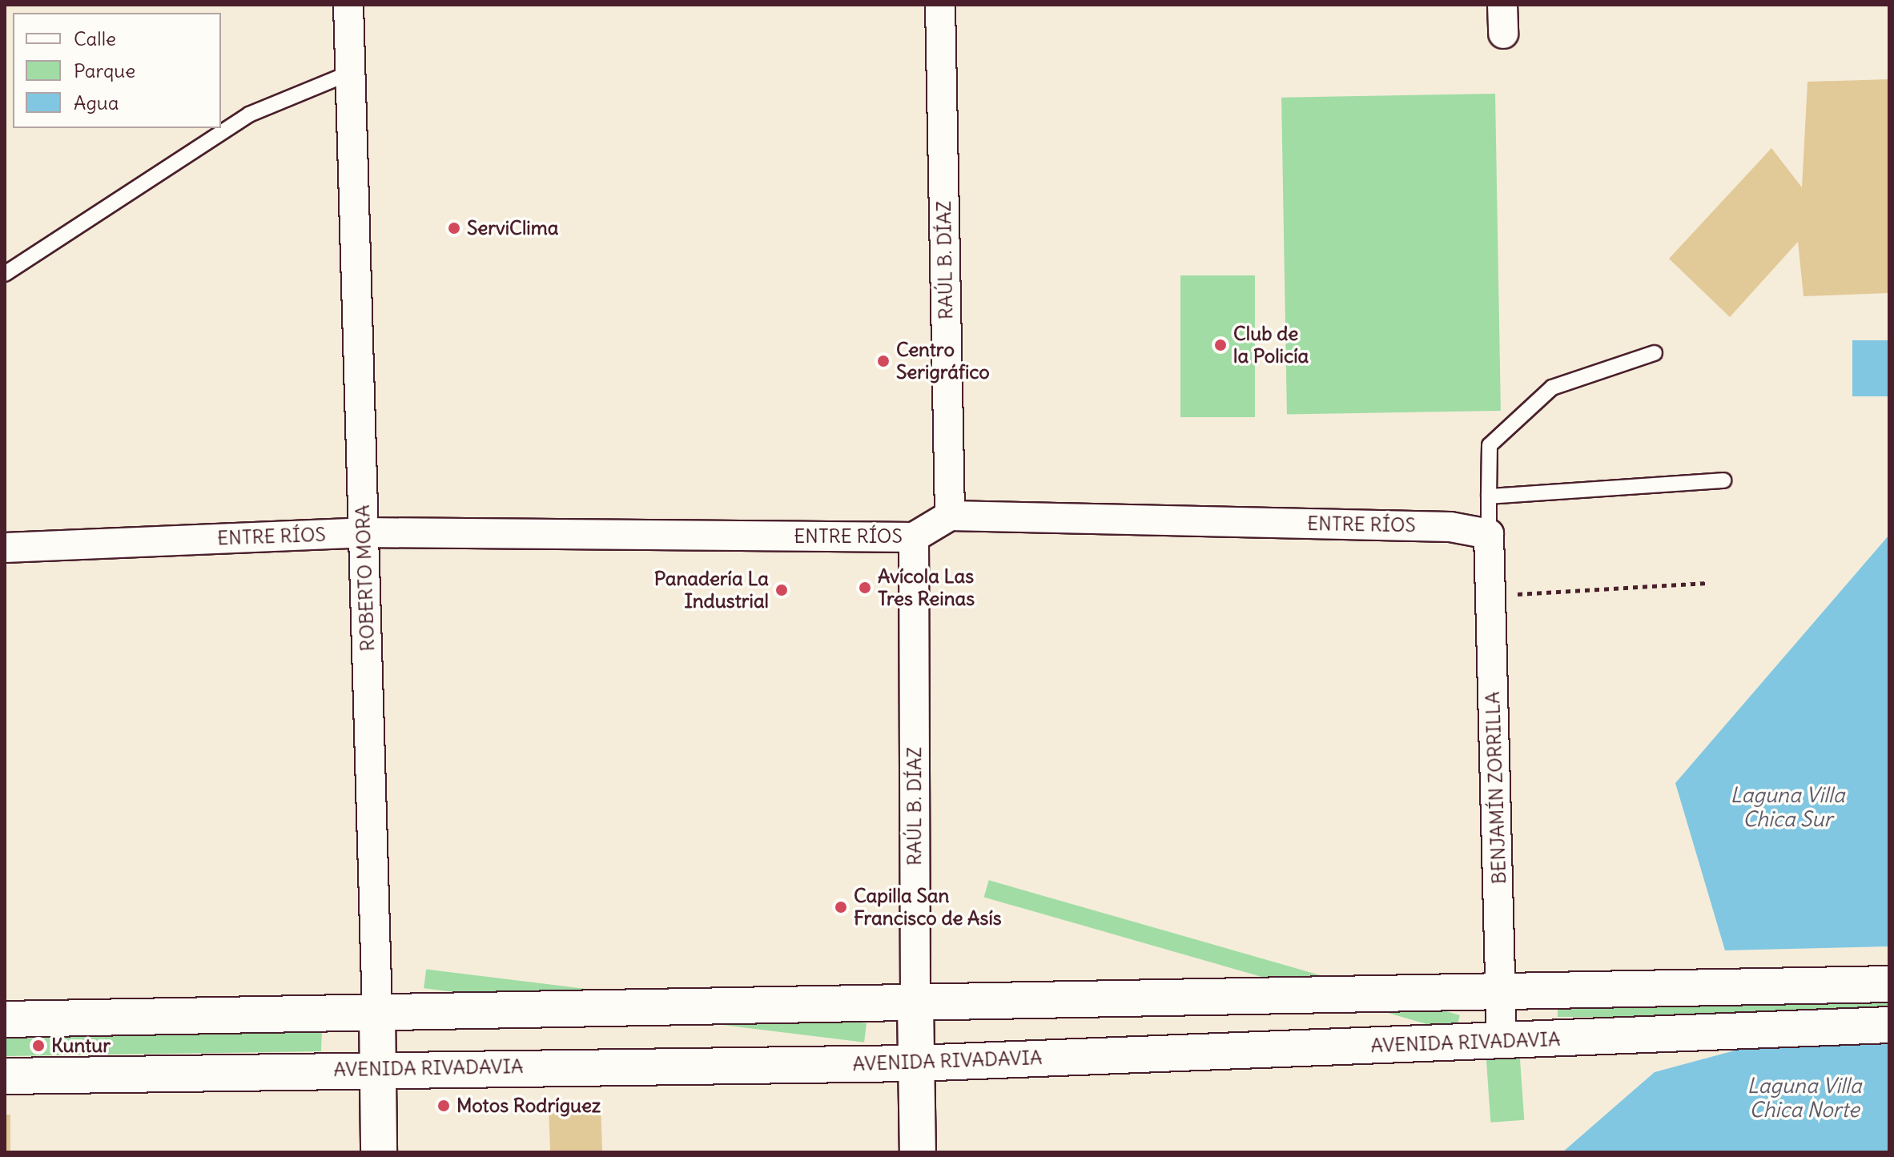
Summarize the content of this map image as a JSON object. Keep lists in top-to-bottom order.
{
  "streets": {
    "street": [
      "RAÚL B. DÍAZ",
      "ENTRE RÍOS",
      "ROBERTO MORA",
      "BENJAMÍN ZORRILLA",
      "AVENIDA RIVADAVIA"
    ]
  },
  "crossings": [
    ["RAÚL B. DÍAZ", "ENTRE RÍOS"],
    ["RAÚL B. DÍAZ", "AVENIDA RIVADAVIA"],
    ["ENTRE RÍOS", "ROBERTO MORA"],
    ["ENTRE RÍOS", "BENJAMÍN ZORRILLA"],
    ["ROBERTO MORA", "AVENIDA RIVADAVIA"],
    ["BENJAMÍN ZORRILLA", "AVENIDA RIVADAVIA"]
  ],
  "water": ["Laguna Villa Chica Sur", "Laguna Villa Chica Norte"],
  "places": [
    "ServiClima",
    "Club de la Policía",
    "Centro Serigráfico",
    "Avícola Las Tres Reinas",
    "Panadería La Industrial",
    "Capilla San Francisco de Asís",
    "Kuntur",
    "Motos Rodríguez"
  ],
  "legend": ["Calle", "Parque", "Agua"]
}
